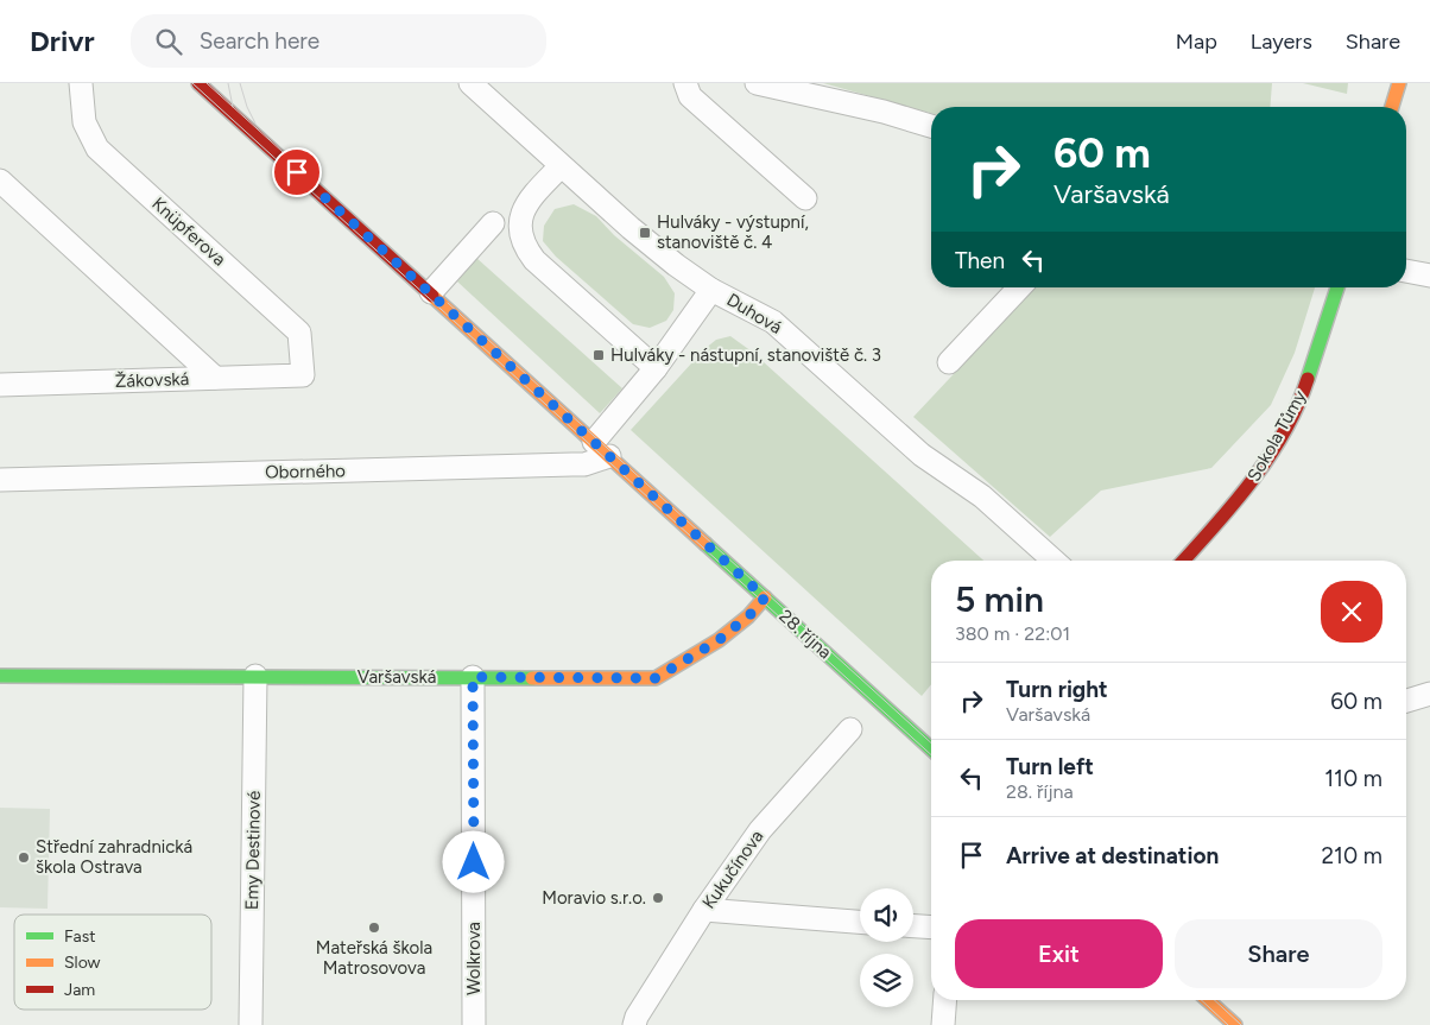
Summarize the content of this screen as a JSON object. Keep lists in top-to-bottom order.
{
  "streets": {
    "street": [
      "Knüpferova",
      "Duhová",
      "Žákovská",
      "Sokola Tůmy",
      "Oborného",
      "28. října",
      "Varšavská",
      "Emy Destinové",
      "Kukučínova",
      "Wolkrova"
    ]
  },
  "crossings": [
    ["Knüpferova", "Žákovská"],
    ["Oborného", "28. října"],
    ["28. října", "Varšavská"],
    ["Varšavská", "Emy Destinové"],
    ["Varšavská", "Wolkrova"]
  ],
  "places": {
    "transit": ["Hulváky - výstupní, stanoviště č. 4", "Hulváky - nástupní, stanoviště č. 3"],
    "other": ["Střední zahradnická škola Ostrava", "Moravio s.r.o.", "Mateřská škola Matrosovova"]
  },
  "legend": ["Fast", "Slow", "Jam"],
  "page": {
    "header": "Drivr",
    "search": "Search here",
    "nav": ["Map", "Layers", "Share"],
    "turn": ["60 m", "Varšavská"],
    "then": "Then",
    "heading": ["5 min", "380 m · 22:01"],
    "list": [
      {
        "name": "Turn right",
        "note": "Varšavská",
        "value": "60 m"
      },
      {
        "name": "Turn left",
        "note": "28. října",
        "value": "110 m"
      },
      {
        "name": "Arrive at destination",
        "value": "210 m"
      }
    ],
    "buttons": ["Exit", "Share"]
  }
}
